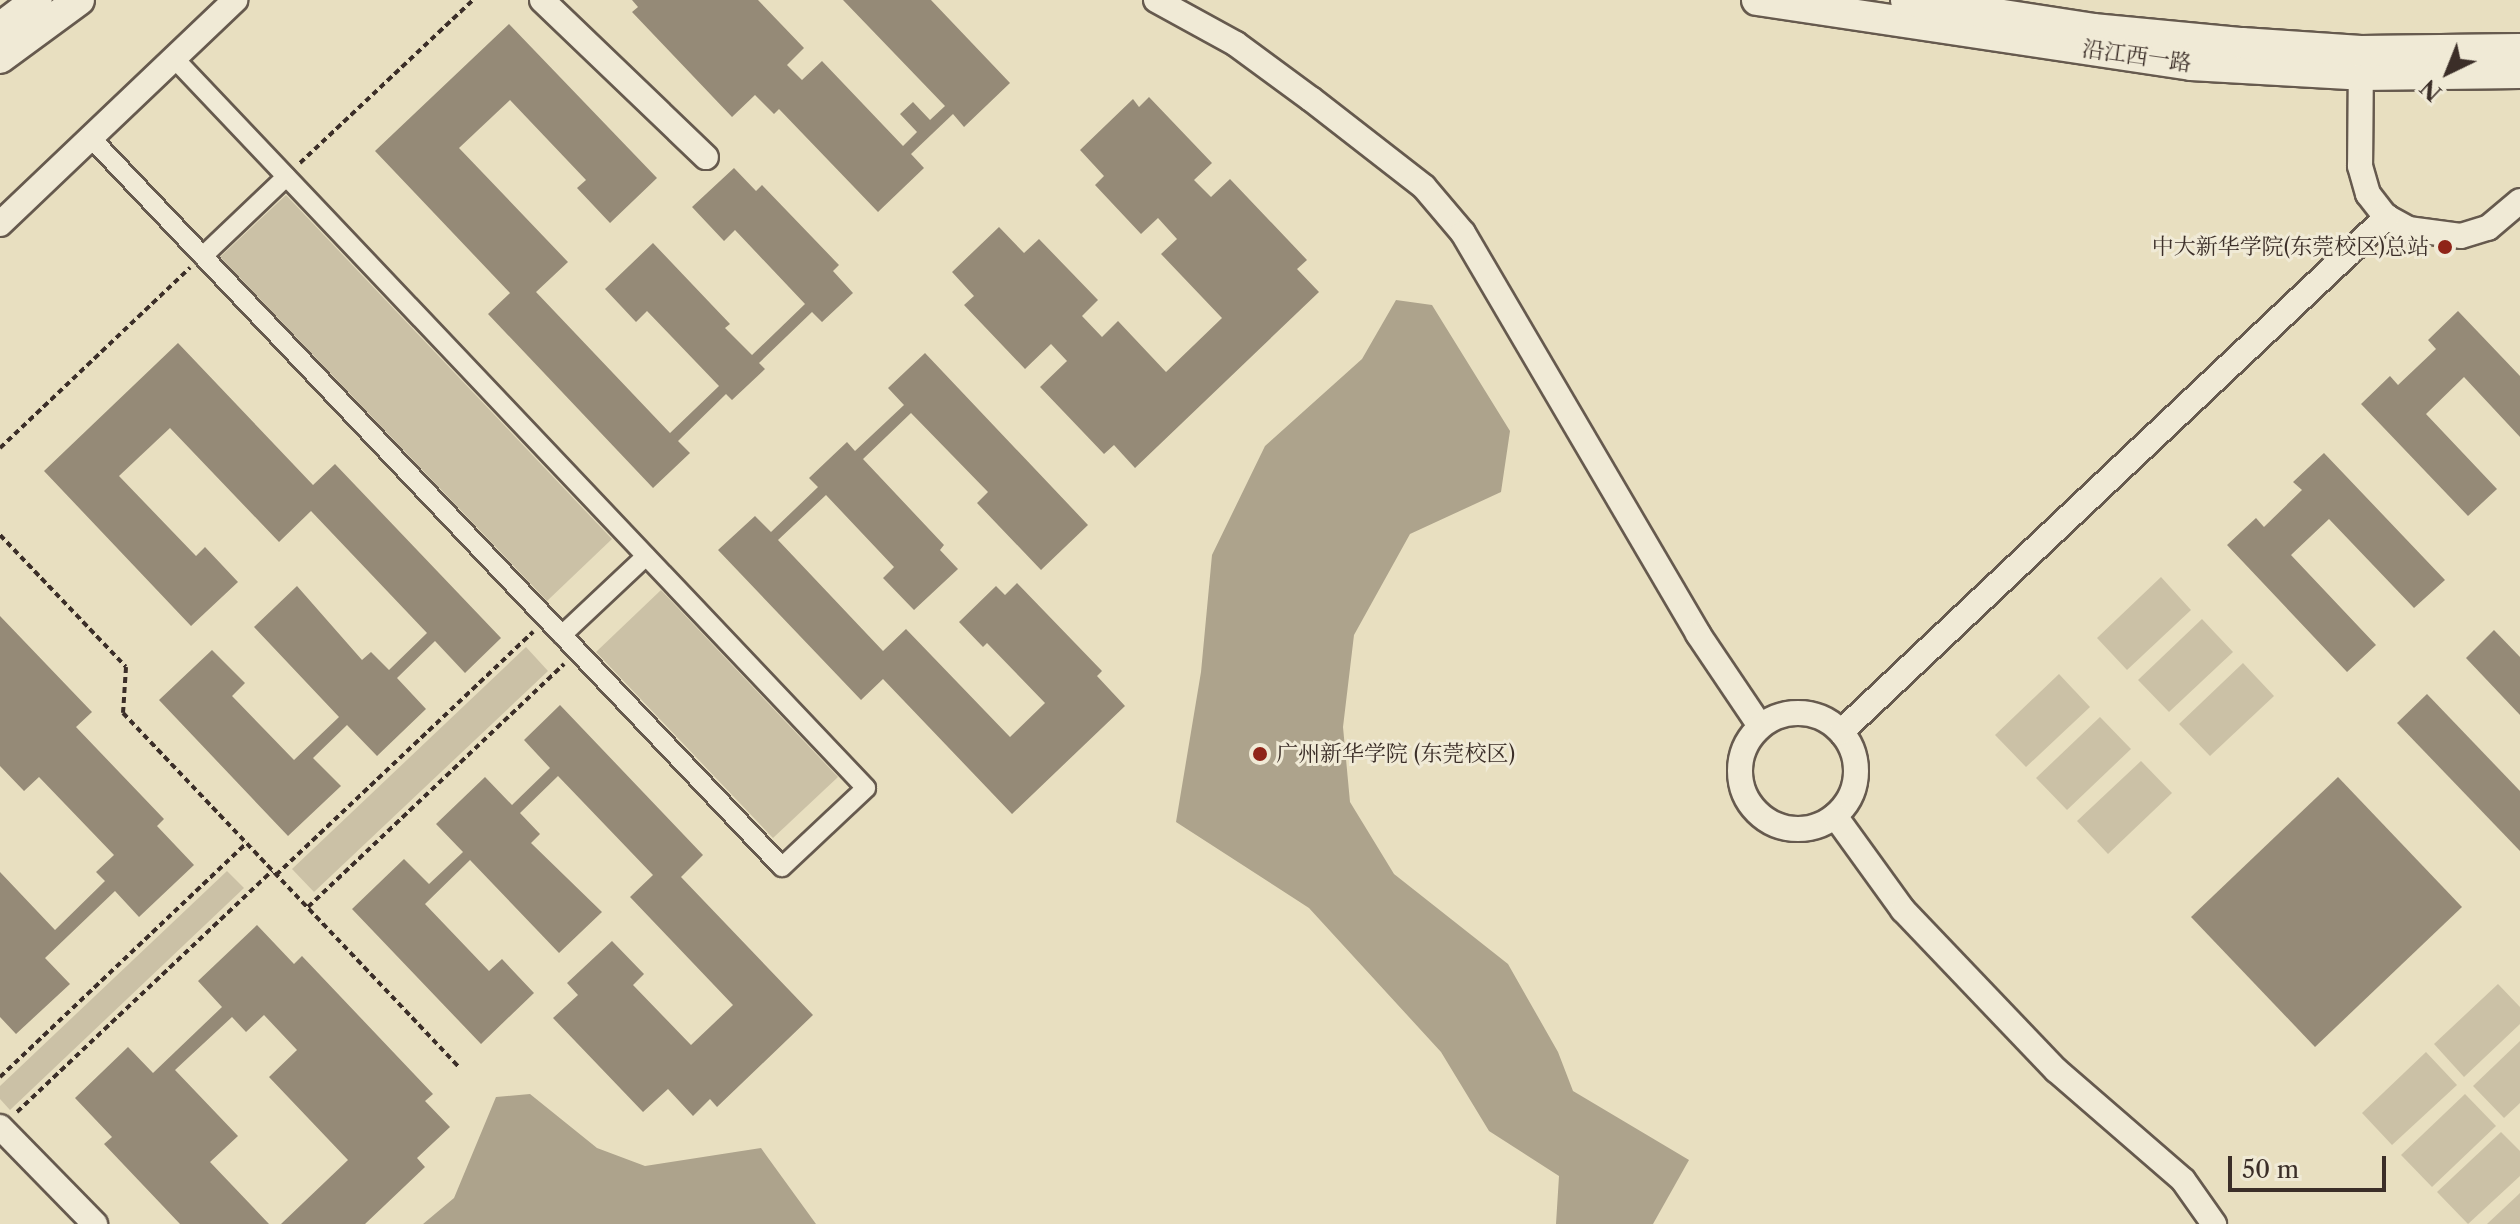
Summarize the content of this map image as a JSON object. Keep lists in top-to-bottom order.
{
  "streets": {
    "street": ["沿江西一路"]
  },
  "places": ["中大新华学院(东莞校区)总站", "广州新华学院 (东莞校区)"],
  "scale_bar": "50 m",
  "north": "bottom left"
}
